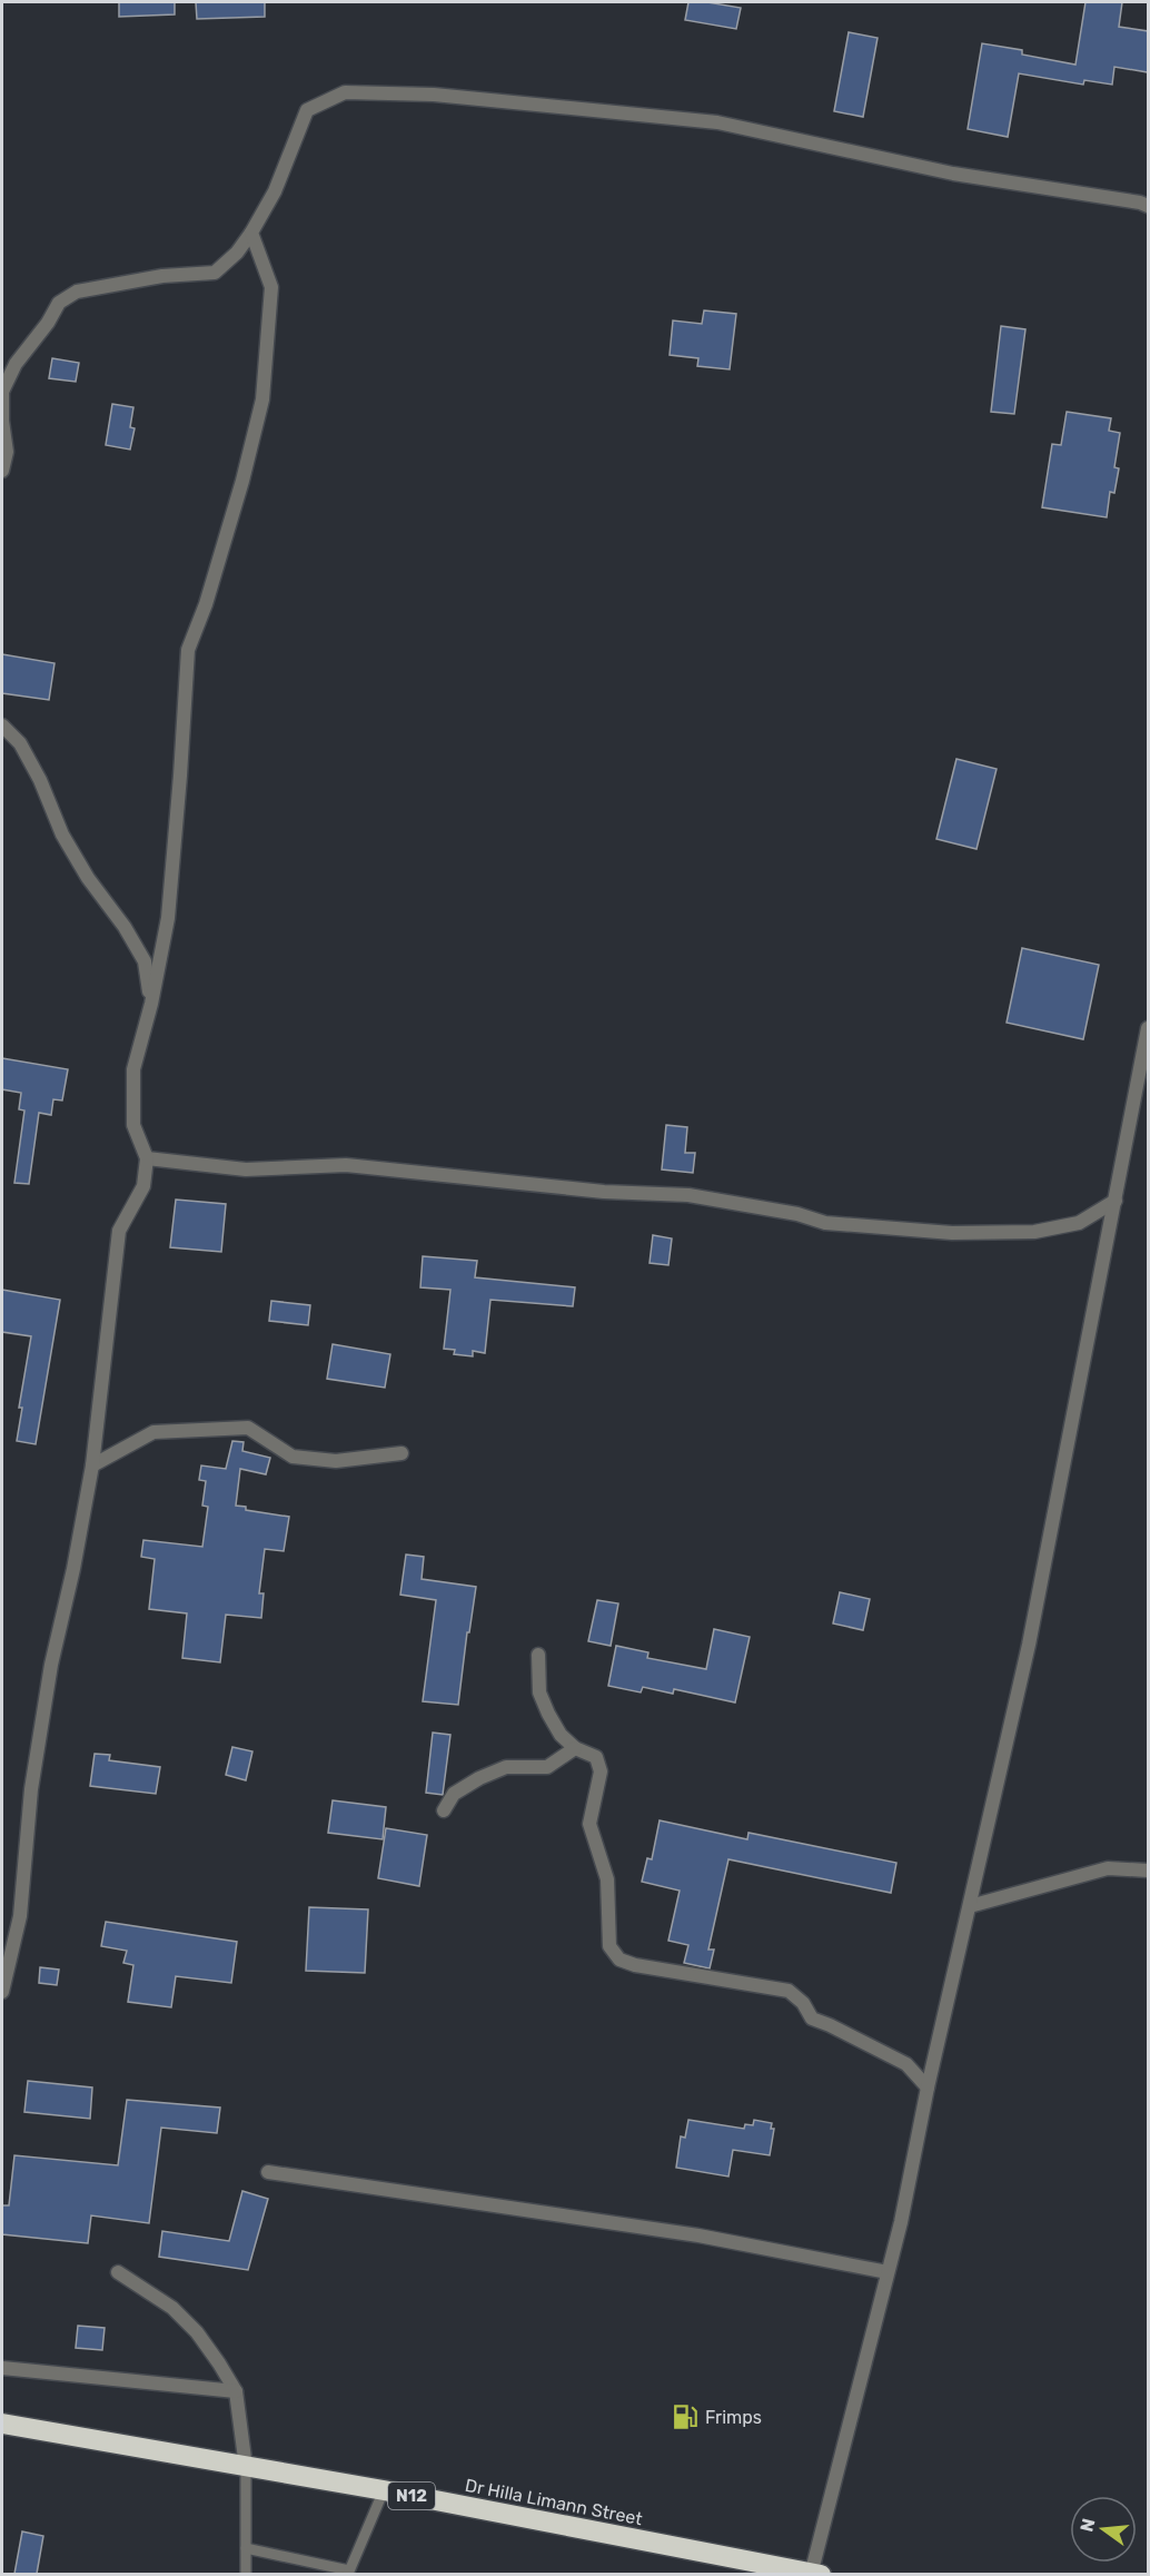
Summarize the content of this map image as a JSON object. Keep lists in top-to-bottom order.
{
  "streets": {
    "highway": ["N12", "Dr Hilla Limann Street"]
  },
  "places": {
    "fuel station": ["Frimps"]
  },
  "north": "left"
}
